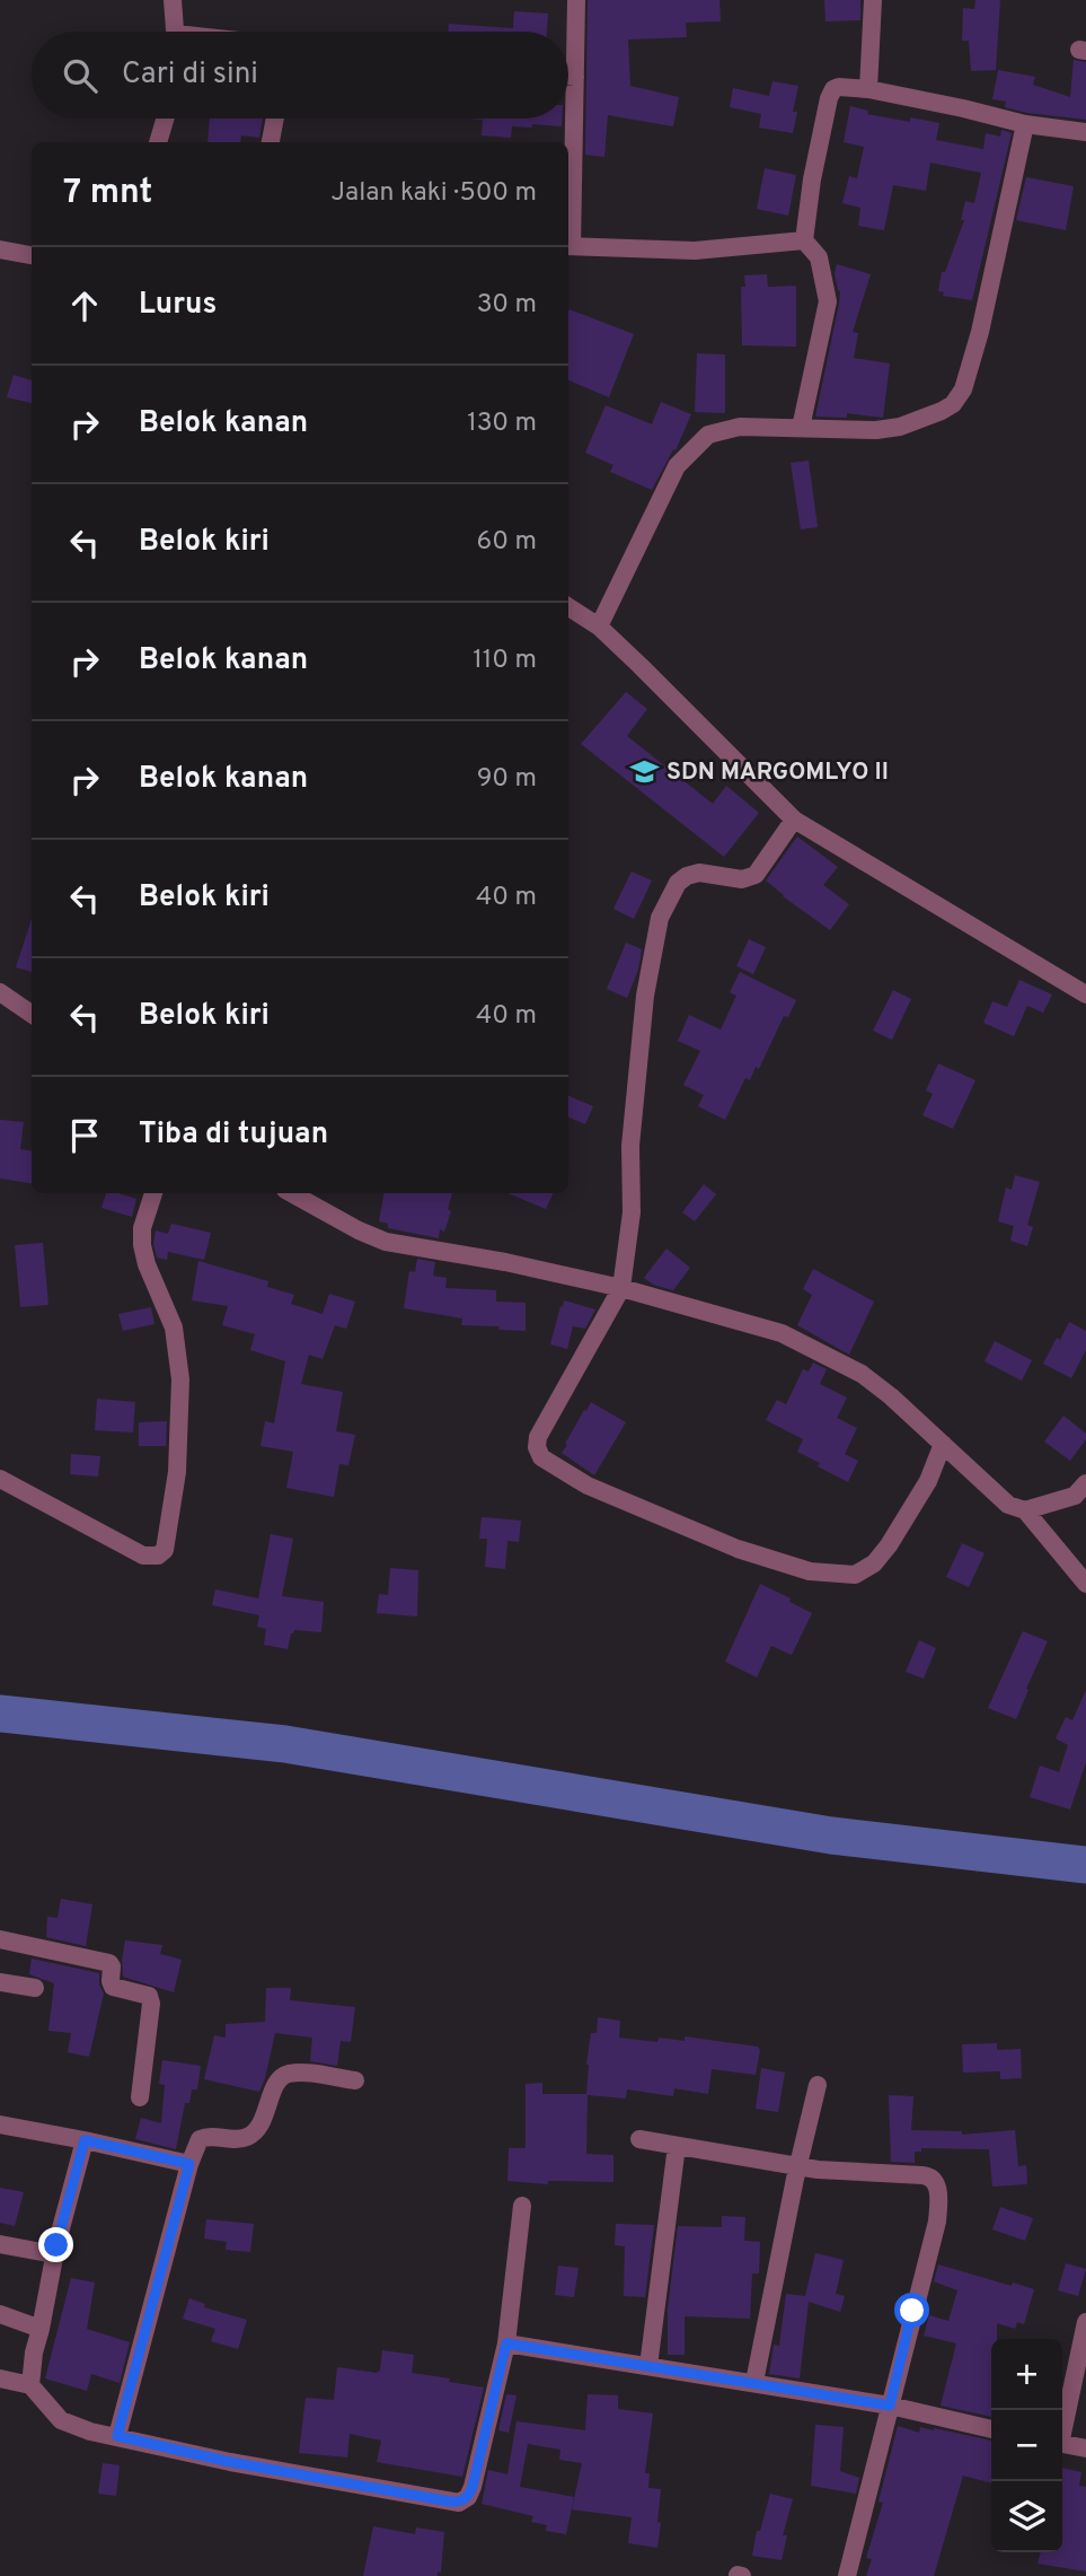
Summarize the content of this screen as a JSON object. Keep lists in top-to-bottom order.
{
  "places": {
    "school or university": ["SDN MARGOMLYO II"]
  },
  "page": {
    "search": "Cari di sini",
    "heading": ["7 mnt", "Jalan kaki · 500 m"],
    "list": [
      ["Lurus", "30 m"],
      ["Belok kanan", "130 m"],
      ["Belok kiri", "60 m"],
      ["Belok kanan", "110 m"],
      ["Belok kanan", "90 m"],
      ["Belok kiri", "40 m"],
      ["Belok kiri", "40 m"],
      "Tiba di tujuan"
    ],
    "map_buttons": ["+", "−"]
  }
}
